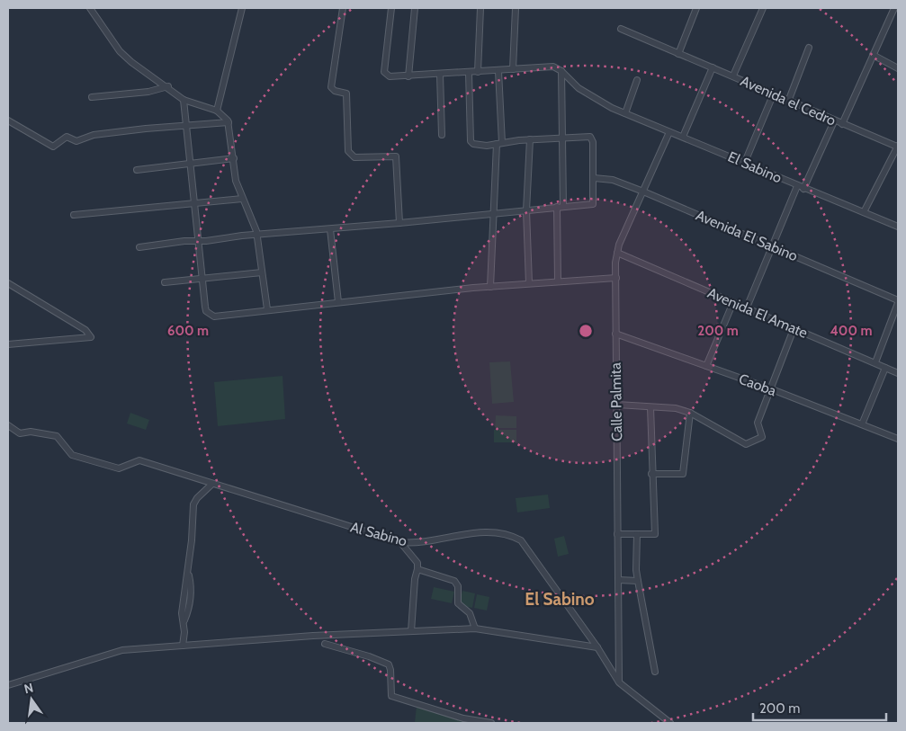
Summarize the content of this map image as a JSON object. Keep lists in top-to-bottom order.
{
  "streets": {
    "street": [
      "Avenida el Cedro",
      "El Sabino",
      "Avenida El Sabino",
      "Avenida El Amate",
      "Caoba",
      "Calle Palmita",
      "Al Sabino"
    ]
  },
  "crossings": [
    ["El Sabino", "Calle Palmita"],
    ["Avenida El Sabino", "Calle Palmita"],
    ["Avenida El Amate", "Calle Palmita"],
    ["Caoba", "Calle Palmita"],
    ["Calle Palmita", "Al Sabino"]
  ],
  "districts": ["El Sabino"],
  "scale_bar": "200 m",
  "north": "top",
  "rings": ["200 m", "400 m", "600 m"]
}
